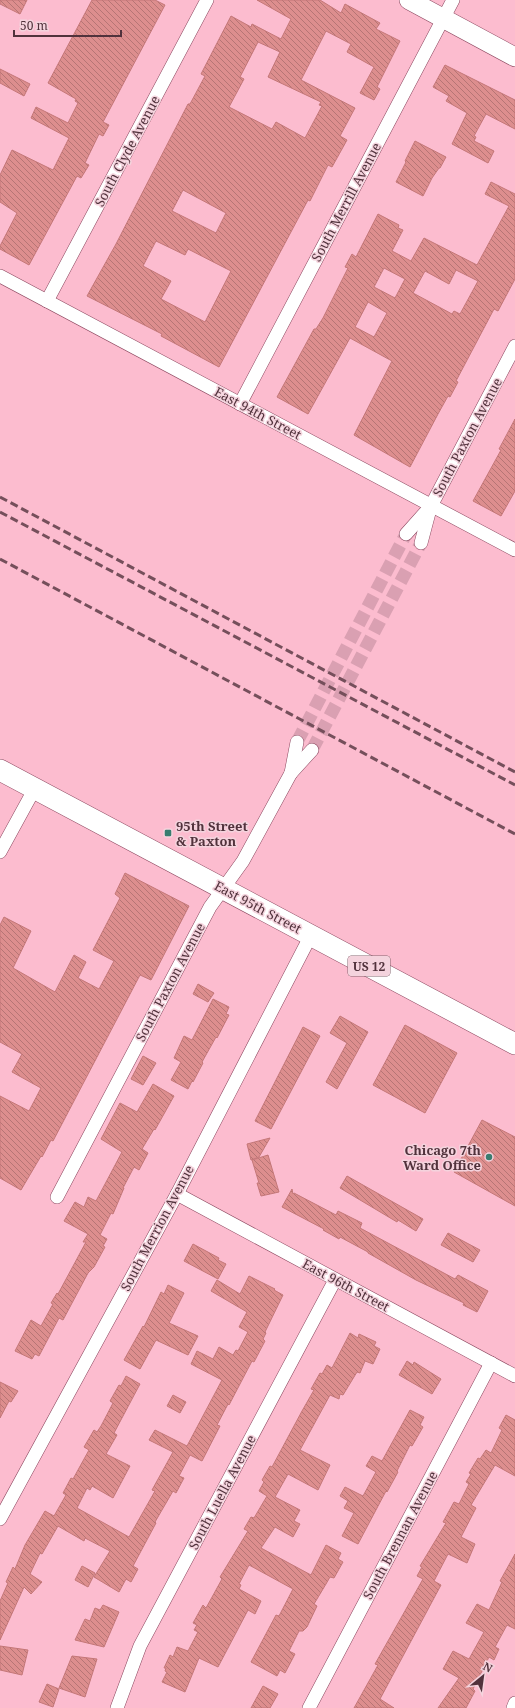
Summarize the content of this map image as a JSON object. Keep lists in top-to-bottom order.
{
  "streets": {
    "main road": ["East 95th Street", "US 12"],
    "street": [
      "South Clyde Avenue",
      "South Merrill Avenue",
      "East 94th Street",
      "South Paxton Avenue",
      "South Merrion Avenue",
      "East 96th Street",
      "South Luella Avenue",
      "South Brennan Avenue"
    ]
  },
  "crossings": [
    ["South Clyde Avenue", "East 94th Street"],
    ["South Merrill Avenue", "East 94th Street"],
    ["East 94th Street", "South Paxton Avenue"],
    ["South Paxton Avenue", "East 95th Street"],
    ["East 95th Street", "South Merrion Avenue"],
    ["South Merrion Avenue", "East 96th Street"],
    ["East 96th Street", "South Luella Avenue"],
    ["East 96th Street", "South Brennan Avenue"]
  ],
  "places": {
    "transit": ["95th Street & Paxton"],
    "other": ["Chicago 7th Ward Office"]
  },
  "scale_bar": "50 m",
  "north": "top right"
}
